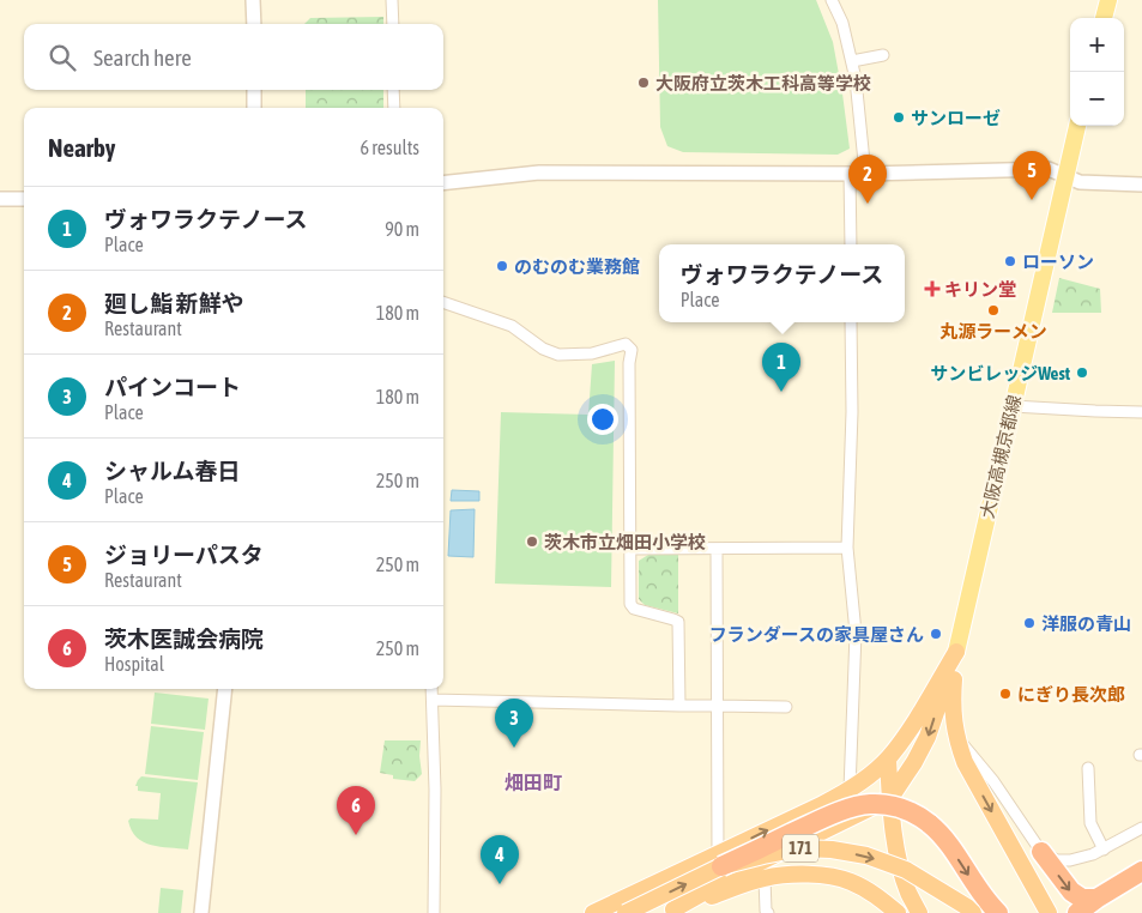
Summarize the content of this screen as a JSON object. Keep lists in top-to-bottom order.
{
  "streets": {
    "highway": ["171"],
    "main road": ["大阪高槻京都線"]
  },
  "districts": ["畑田町"],
  "places": {
    "other": [
      "大阪府立茨木工科高等学校",
      "サンローゼ",
      "ローソン",
      "のむのむ業務館",
      "丸源ラーメン",
      "サンビレッジWest",
      "茨木市立畑田小学校",
      "洋服の青山",
      "フランダースの家具屋さん",
      "にぎり長次郎"
    ],
    "health": ["キリン堂"]
  },
  "page": {
    "map_buttons": ["+", "−"],
    "search": "Search here",
    "heading": ["Nearby", "6 results"],
    "pins": [
      "5",
      "2",
      "1",
      "3",
      "6",
      "4"
    ],
    "list": [
      {
        "mark": "1",
        "name": "ヴォワラクテノース",
        "note": "Place",
        "value": "90 m"
      },
      {
        "mark": "2",
        "name": "廻し鮨 新鮮や",
        "note": "Restaurant",
        "value": "180 m"
      },
      {
        "mark": "3",
        "name": "パインコート",
        "note": "Place",
        "value": "180 m"
      },
      {
        "mark": "4",
        "name": "シャルム春日",
        "note": "Place",
        "value": "250 m"
      },
      {
        "mark": "5",
        "name": "ジョリーパスタ",
        "note": "Restaurant",
        "value": "250 m"
      },
      {
        "mark": "6",
        "name": "茨木医誠会病院",
        "note": "Hospital",
        "value": "250 m"
      }
    ],
    "popup": ["ヴォワラクテノース", "Place"]
  }
}
